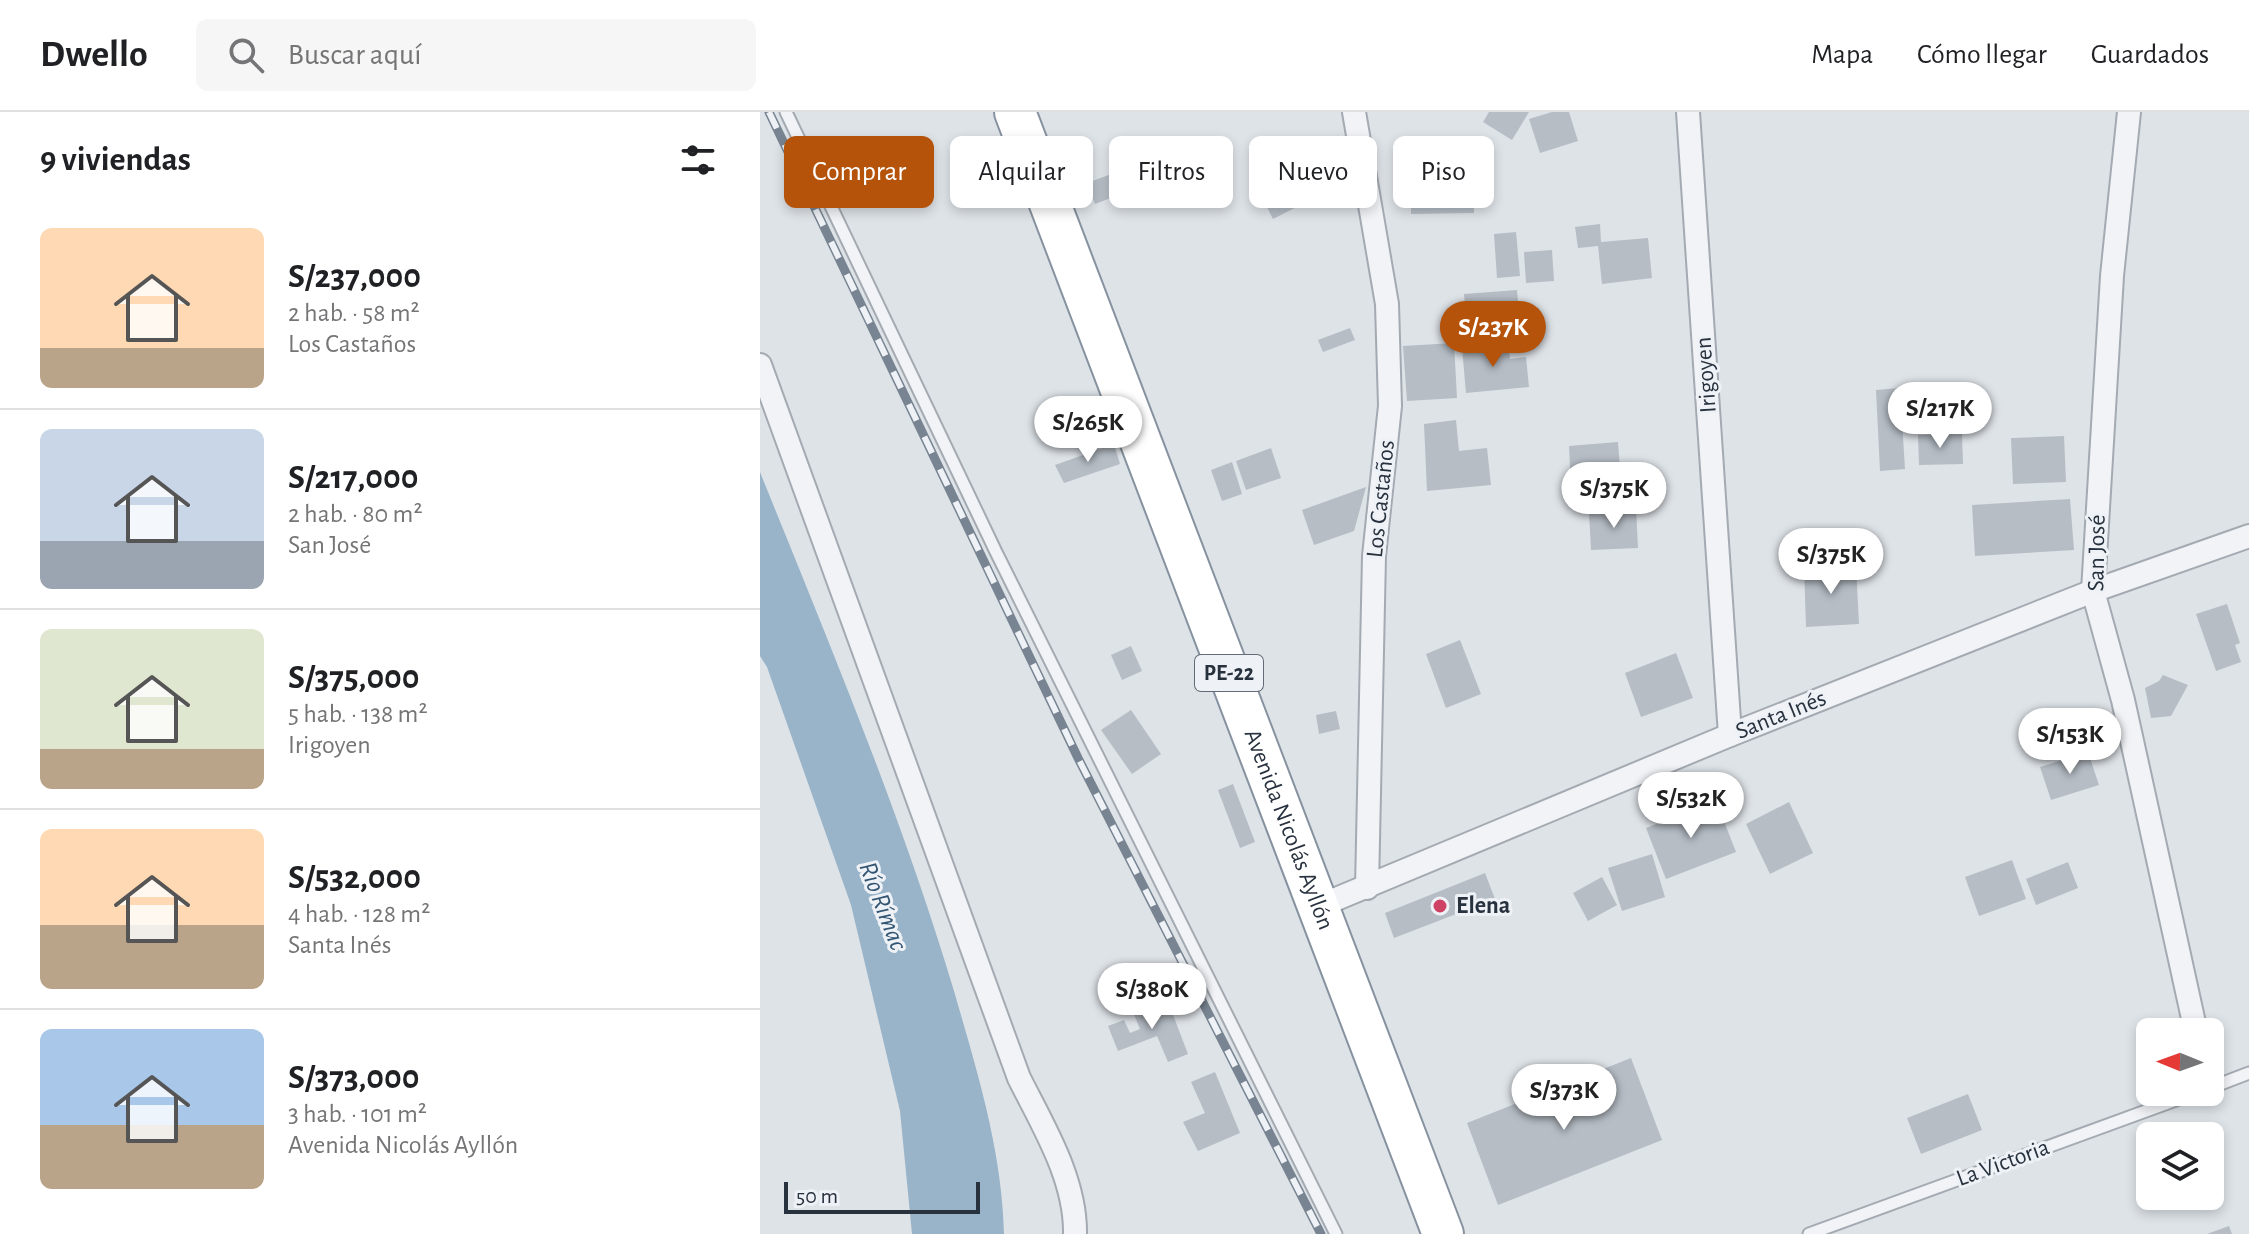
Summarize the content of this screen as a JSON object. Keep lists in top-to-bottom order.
{
  "streets": {
    "highway": ["PE-22", "Avenida Nicolás Ayllón"],
    "street": [
      "Irigoyen",
      "Los Castaños",
      "San José",
      "Santa Inés"
    ],
    "lane": ["La Victoria"]
  },
  "crossings": [
    ["Irigoyen", "Santa Inés"],
    ["Los Castaños", "Santa Inés"],
    ["San José", "Santa Inés"],
    ["Santa Inés", "Avenida Nicolás Ayllón"]
  ],
  "water": ["Río Rímac"],
  "places": ["Elena"],
  "scale_bar": "50 m",
  "north": "left",
  "page": {
    "header": "Dwello",
    "search": "Buscar aquí",
    "nav": ["Mapa", "Cómo llegar", "Guardados"],
    "heading": "9 viviendas",
    "chip": [
      "Comprar",
      "Alquilar",
      "Filtros",
      "Nuevo",
      "Piso"
    ],
    "list": [
      {
        "name": "S/237,000",
        "note": "2 hab. · 58 m² · Los Castaños"
      },
      {
        "name": "S/217,000",
        "note": "2 hab. · 80 m² · San José"
      },
      {
        "name": "S/375,000",
        "note": "5 hab. · 138 m² · Irigoyen"
      },
      {
        "name": "S/532,000",
        "note": "4 hab. · 128 m² · Santa Inés"
      },
      {
        "name": "S/373,000",
        "note": "3 hab. · 101 m² · Avenida Nicolás Ayllón"
      }
    ],
    "price": [
      "S/237K",
      "S/217K",
      "S/265K",
      "S/375K",
      "S/375K",
      "S/153K",
      "S/532K",
      "S/380K",
      "S/373K"
    ],
    "scale": "50 m"
  }
}
